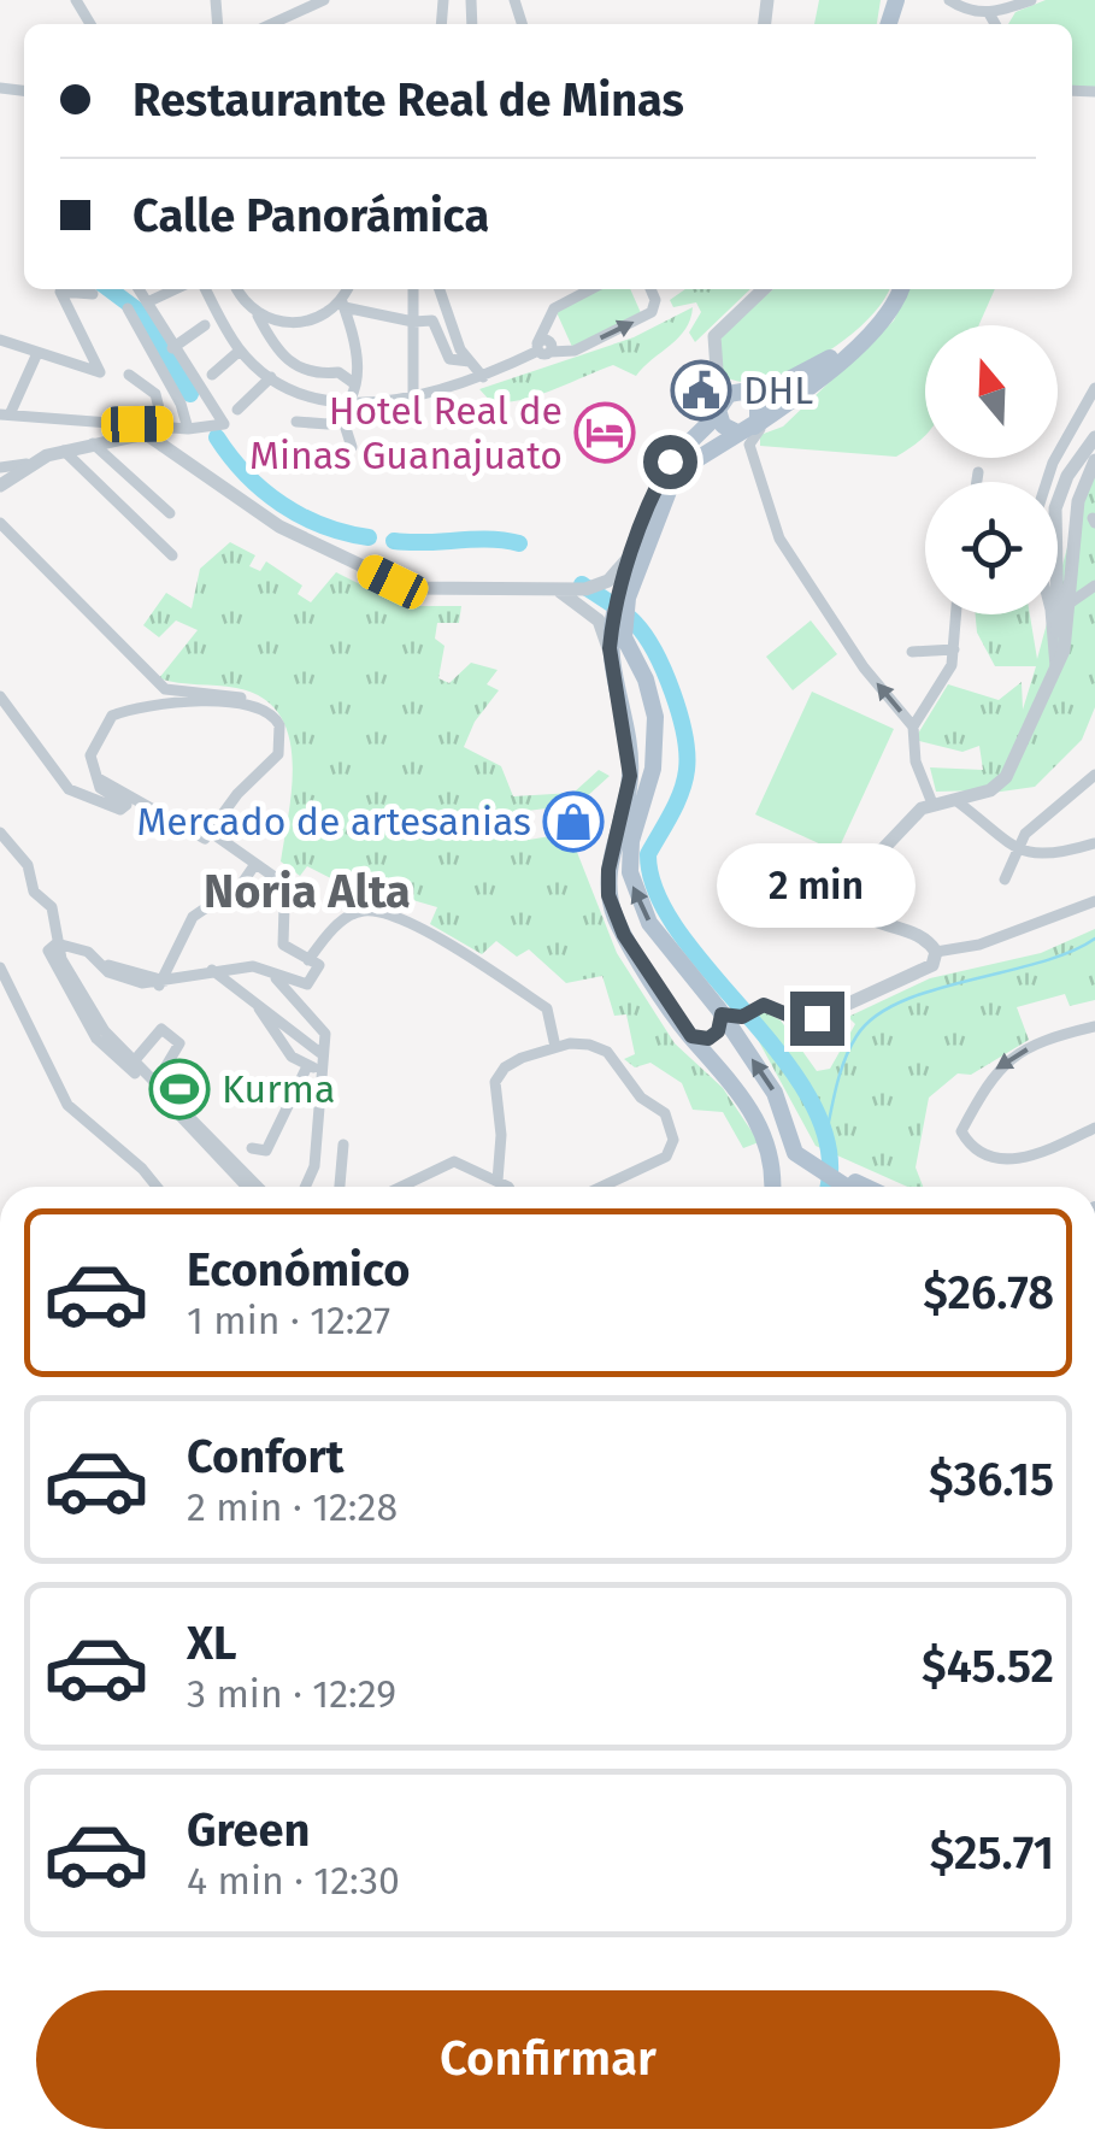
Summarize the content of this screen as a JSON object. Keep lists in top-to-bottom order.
{
  "districts": ["Noria Alta"],
  "places": {
    "public building": ["DHL"],
    "hotel": ["Hotel Real de Minas Guanajuato"],
    "shop": ["Mercado de artesanias"],
    "sports": ["Kurma"]
  },
  "north": "top",
  "page": {
    "banner": ["Restaurante Real de Minas", "Calle Panorámica"],
    "bubble": "2 min",
    "list": [
      {
        "name": "Económico",
        "note": "1 min · 12:27",
        "value": "$26.78"
      },
      {
        "name": "Confort",
        "note": "2 min · 12:28",
        "value": "$36.15"
      },
      {
        "name": "XL",
        "note": "3 min · 12:29",
        "value": "$45.52"
      },
      {
        "name": "Green",
        "note": "4 min · 12:30",
        "value": "$25.71"
      }
    ],
    "buttons": "Confirmar"
  }
}
